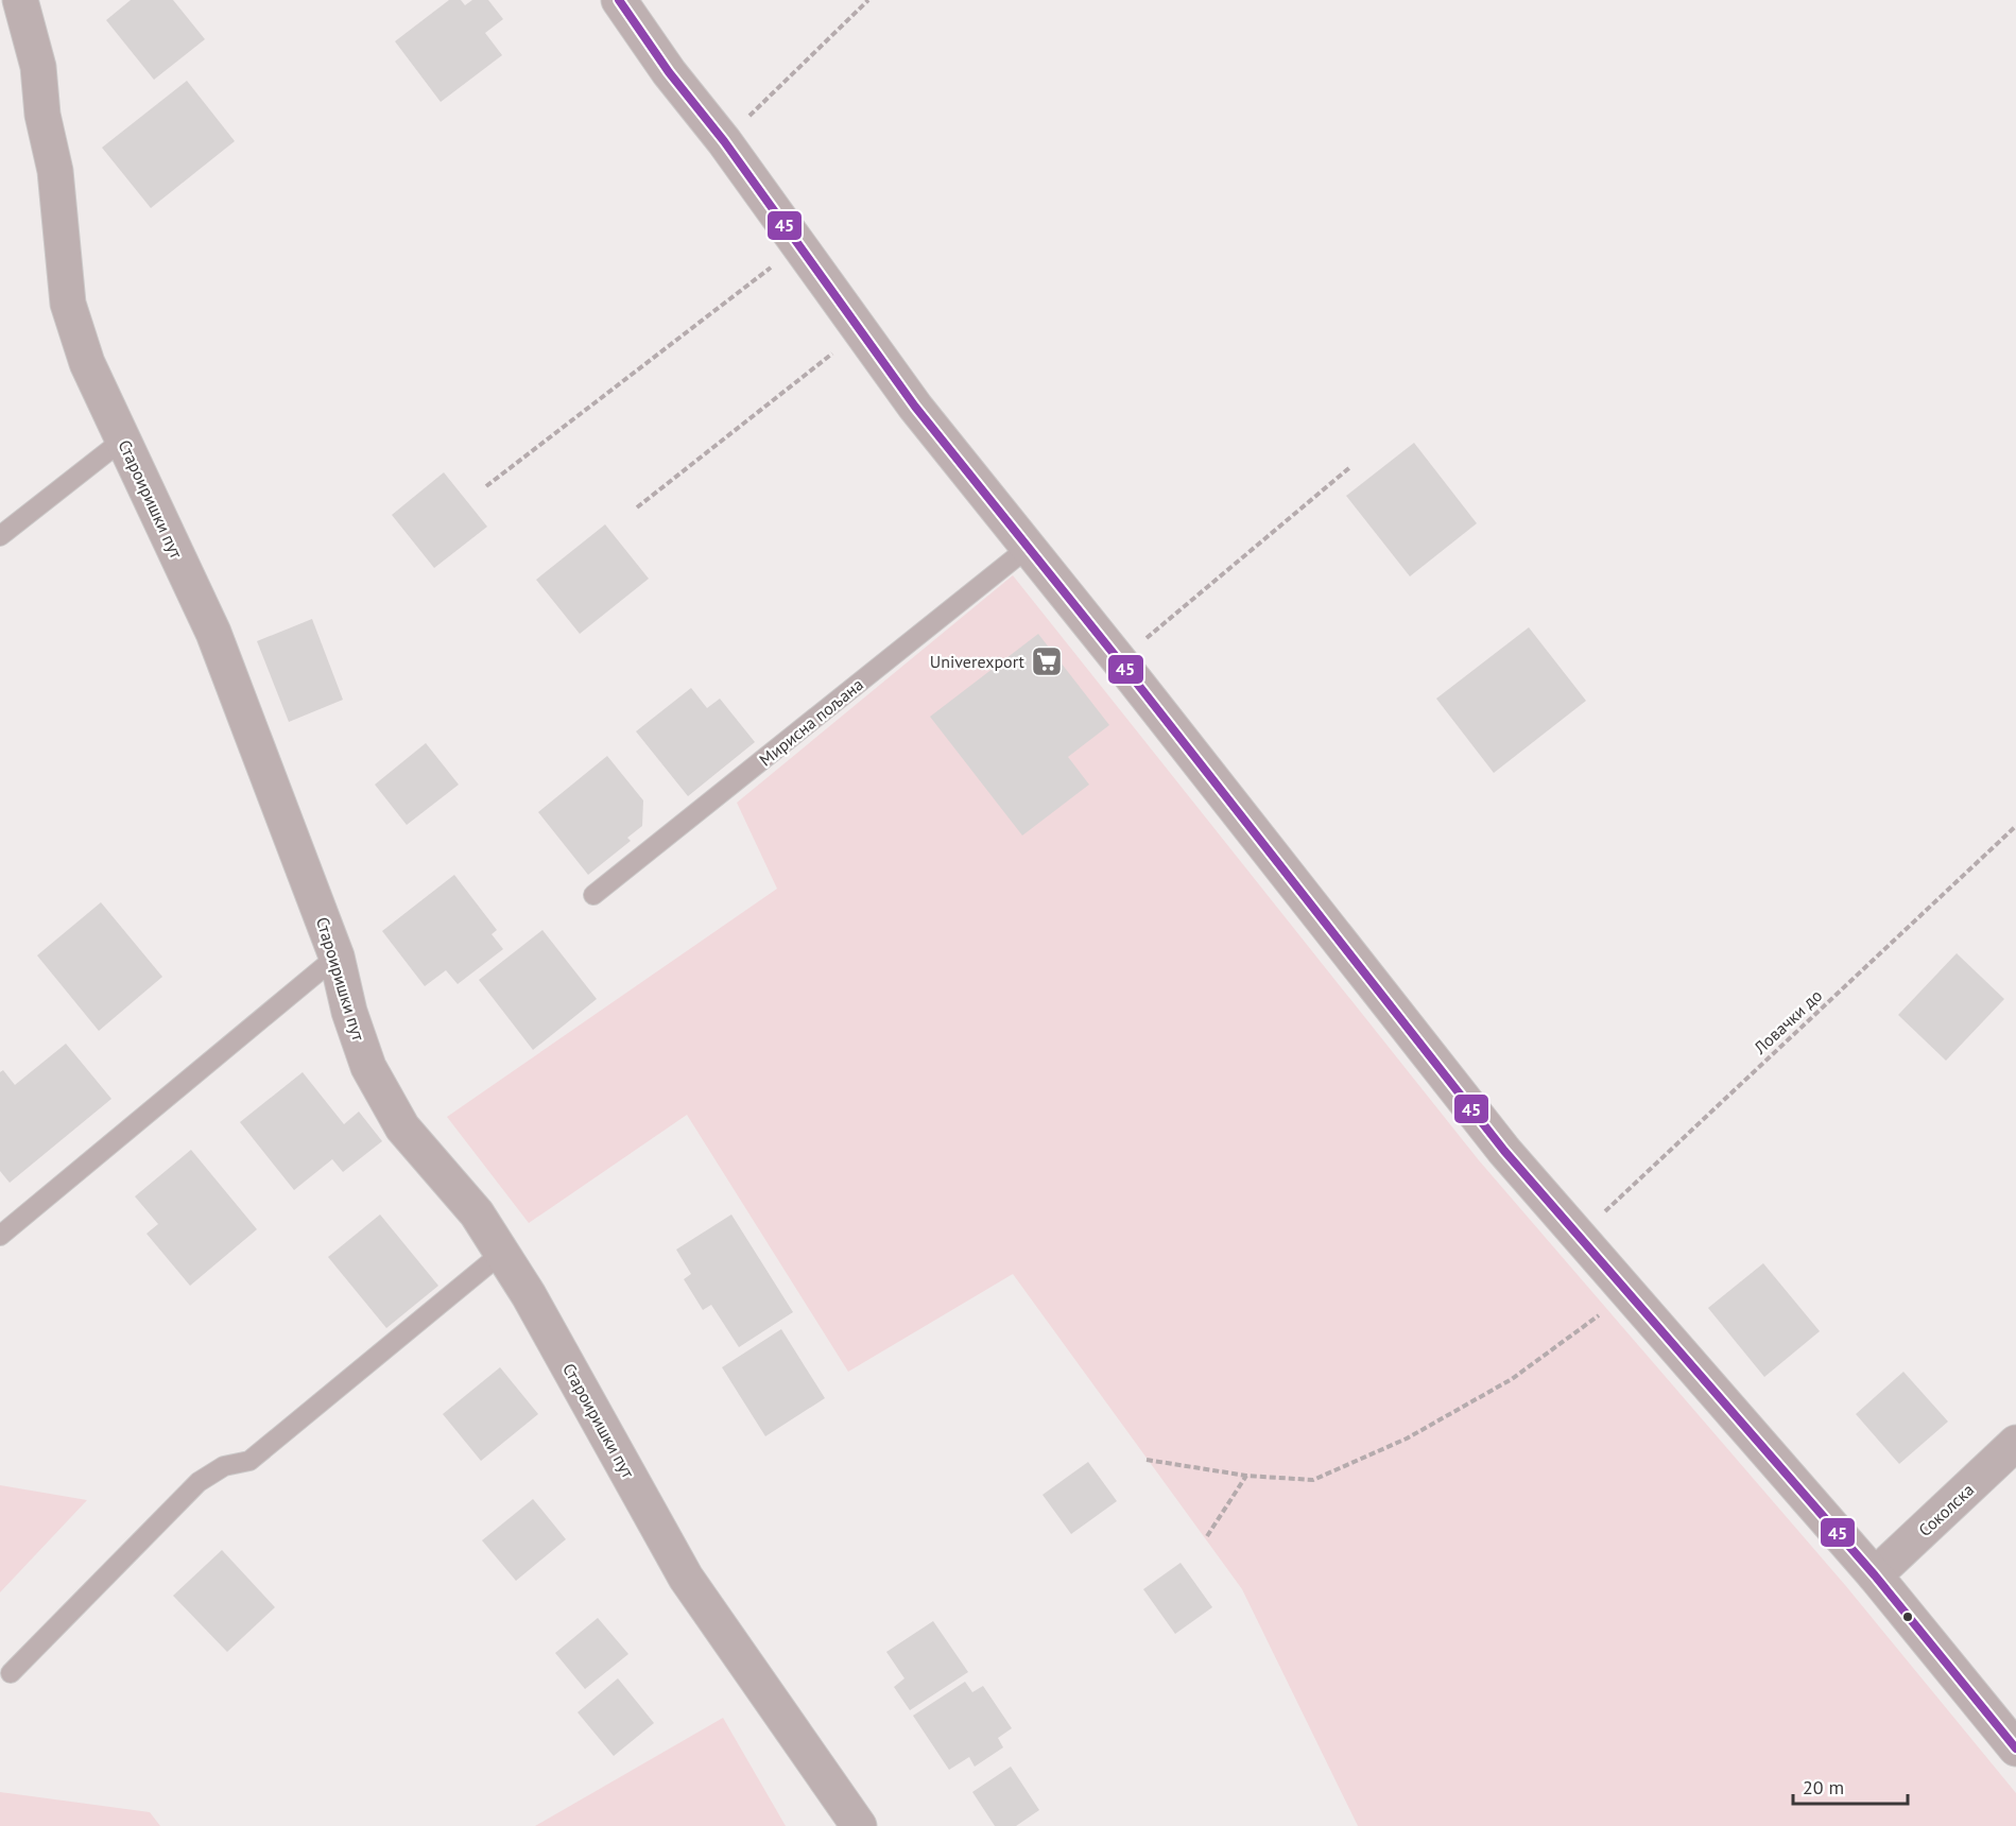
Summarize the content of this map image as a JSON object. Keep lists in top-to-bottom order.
{
  "streets": {
    "street": ["Староиришки пут", "Соколска"],
    "lane": ["Мирисна пољана"],
    "path": ["Ловачки до"]
  },
  "places": {
    "supermarket": ["Univerexport"]
  },
  "lines": ["transit line 45"],
  "scale_bar": "20 m"
}
